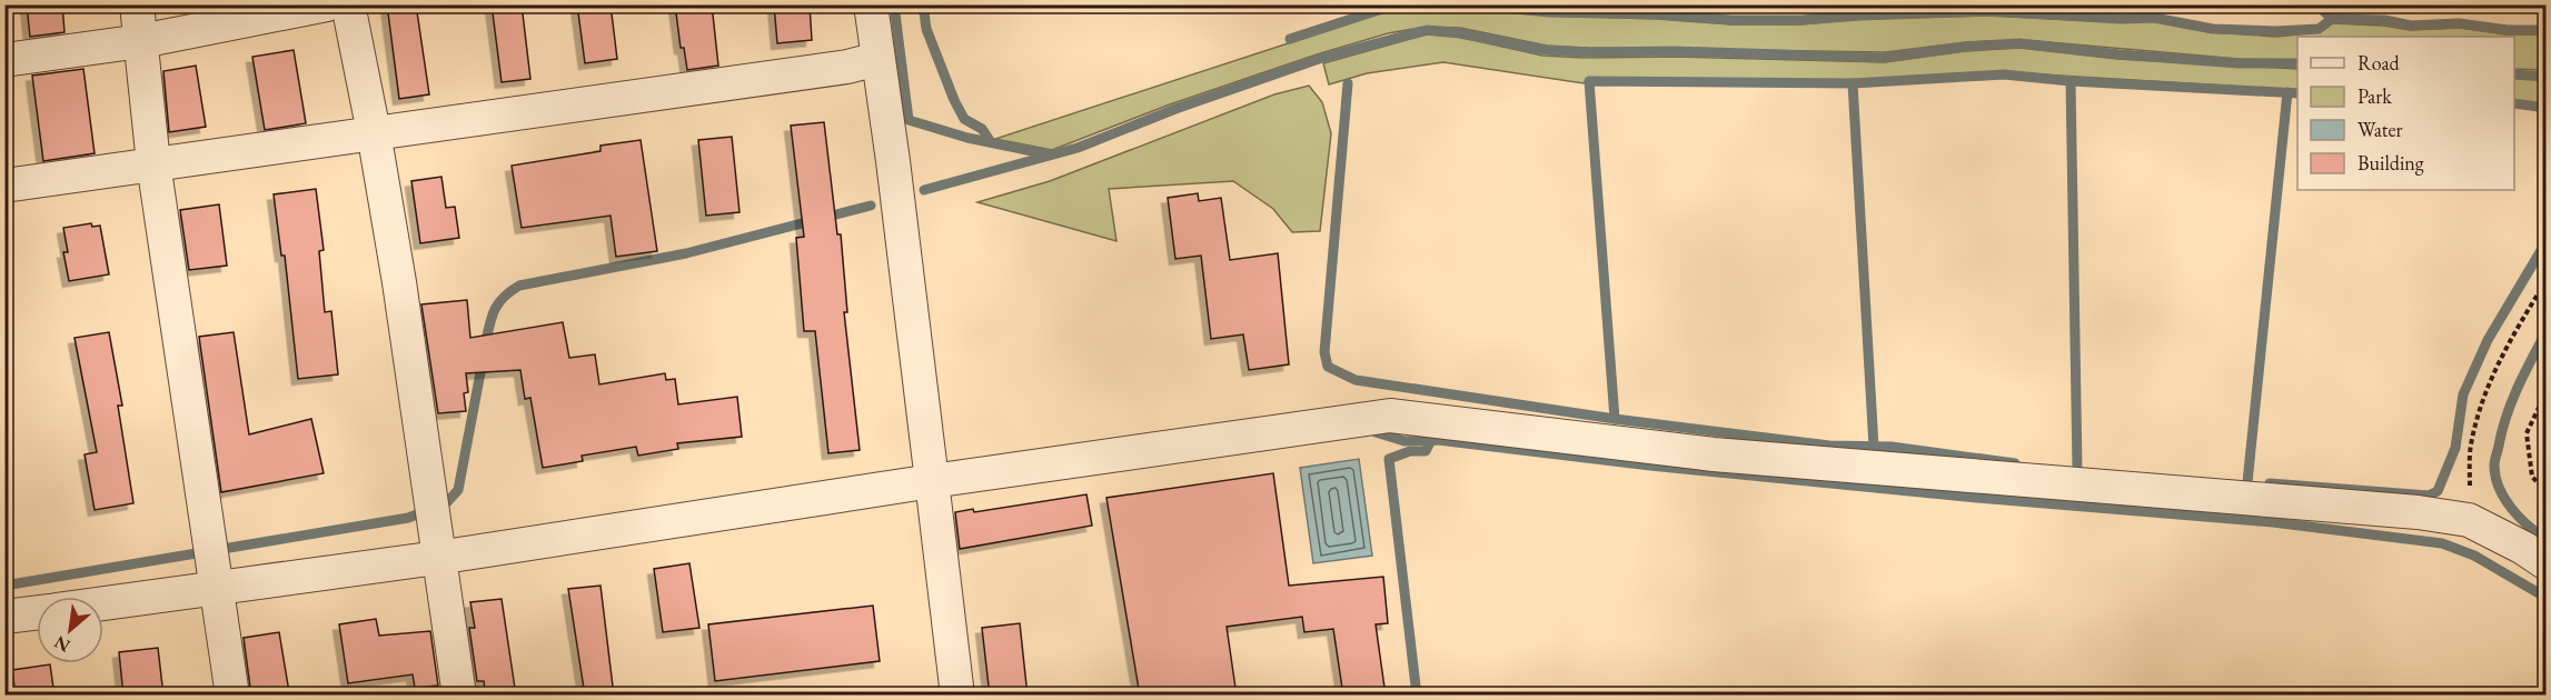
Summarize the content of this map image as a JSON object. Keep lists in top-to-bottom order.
{
  "legend": [
    "Road",
    "Park",
    "Water",
    "Building"
  ],
  "north": "bottom left"
}
